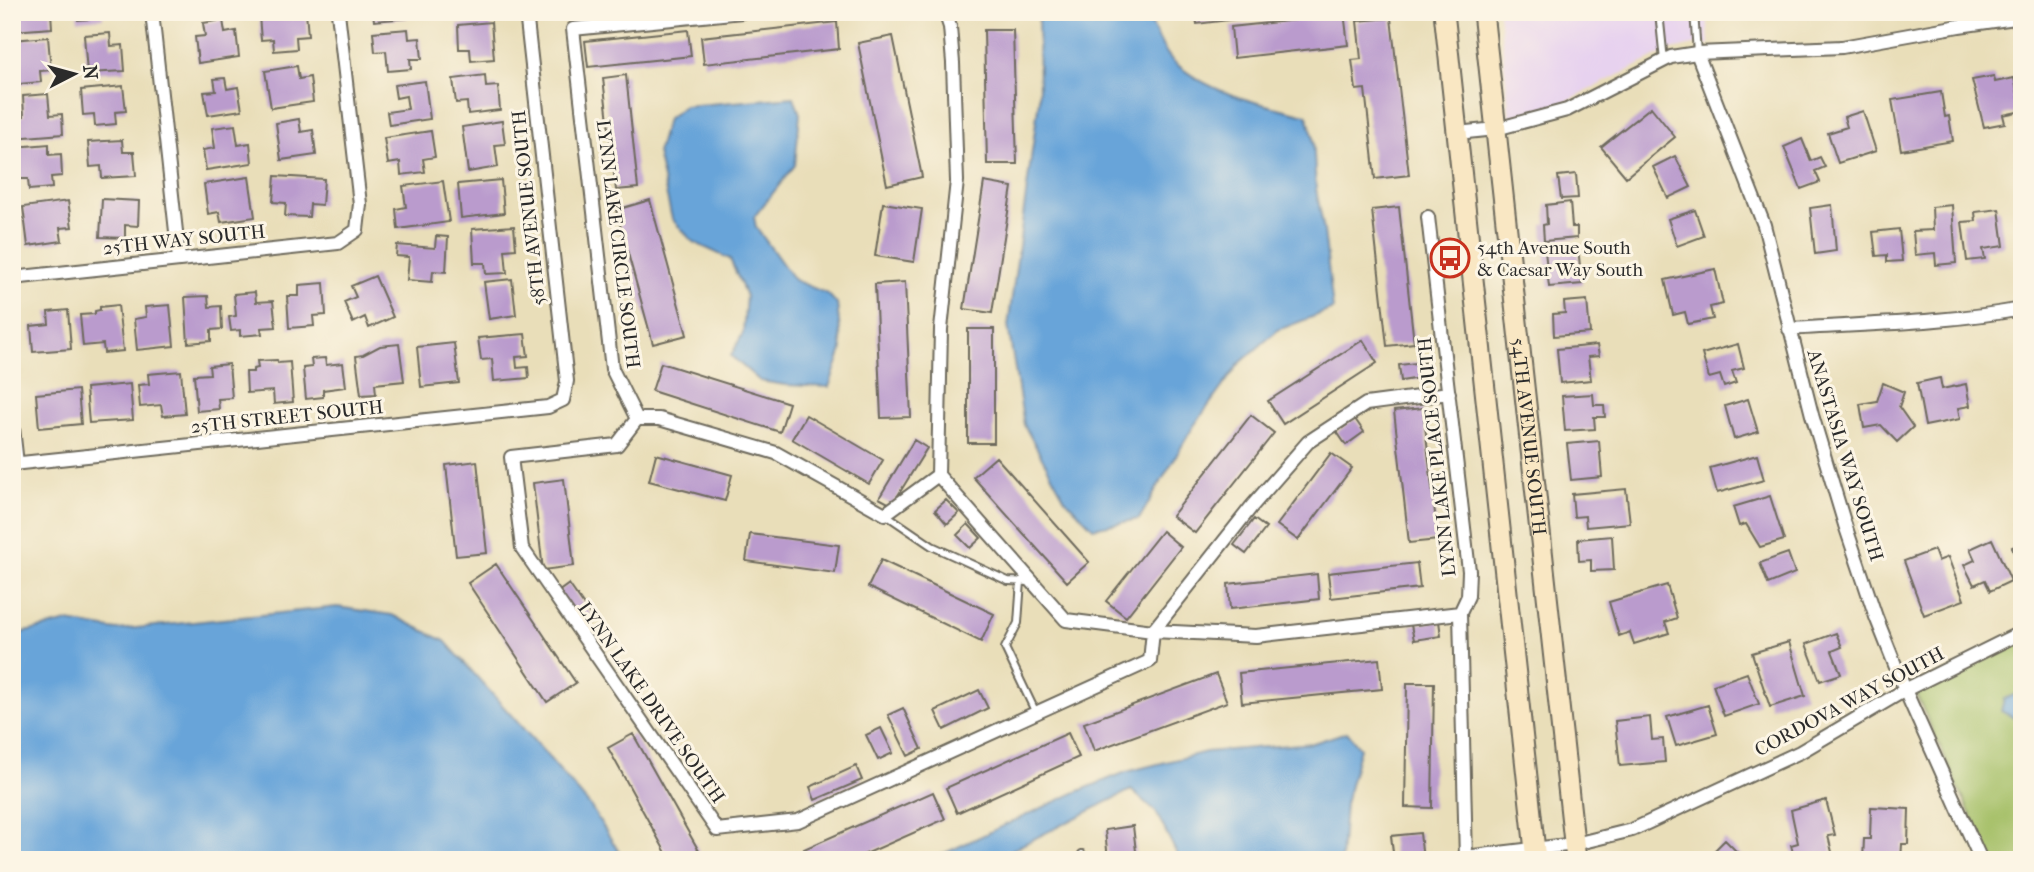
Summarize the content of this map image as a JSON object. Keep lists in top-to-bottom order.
{
  "streets": {
    "main road": ["54TH AVENUE SOUTH"],
    "street": [
      "58TH AVENUE SOUTH",
      "25TH WAY SOUTH",
      "LYNN LAKE CIRCLE SOUTH",
      "25TH STREET SOUTH",
      "ANASTASIA WAY SOUTH",
      "LYNN LAKE PLACE SOUTH",
      "CORDOVA WAY SOUTH",
      "LYNN LAKE DRIVE SOUTH"
    ]
  },
  "crossings": [
    ["58TH AVENUE SOUTH", "25TH STREET SOUTH"],
    ["LYNN LAKE CIRCLE SOUTH", "LYNN LAKE DRIVE SOUTH"],
    ["54TH AVENUE SOUTH", "CORDOVA WAY SOUTH"],
    ["ANASTASIA WAY SOUTH", "CORDOVA WAY SOUTH"]
  ],
  "places": {
    "bus stop": ["54th Avenue South & Caesar Way South"]
  },
  "north": "right"
}
